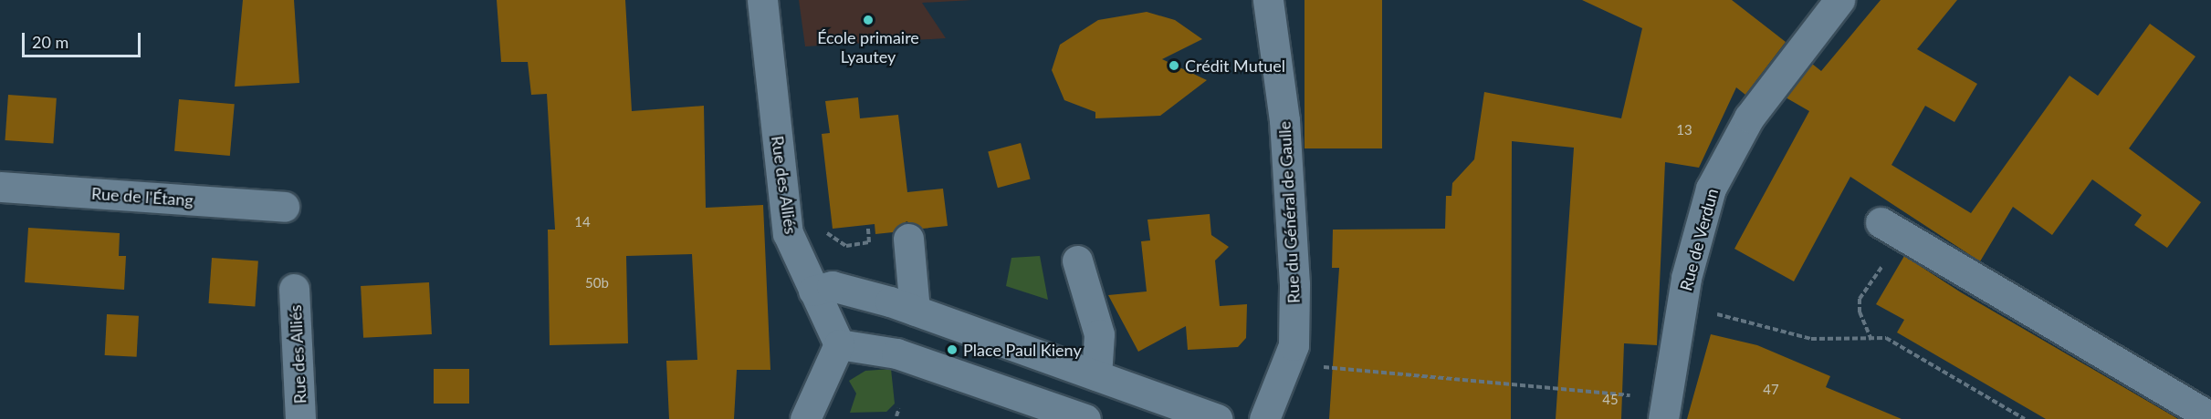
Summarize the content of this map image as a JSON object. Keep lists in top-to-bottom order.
{
  "streets": {
    "street": [
      "Rue des Alliés",
      "Rue de l'Étang",
      "Rue du Général de Gaulle",
      "Rue de Verdun"
    ]
  },
  "places": ["École primaire Lyautey", "Crédit Mutuel", "Place Paul Kieny"],
  "house_numbers": [
    "13",
    "14",
    "50b",
    "47",
    "45"
  ],
  "scale_bar": "20 m"
}
